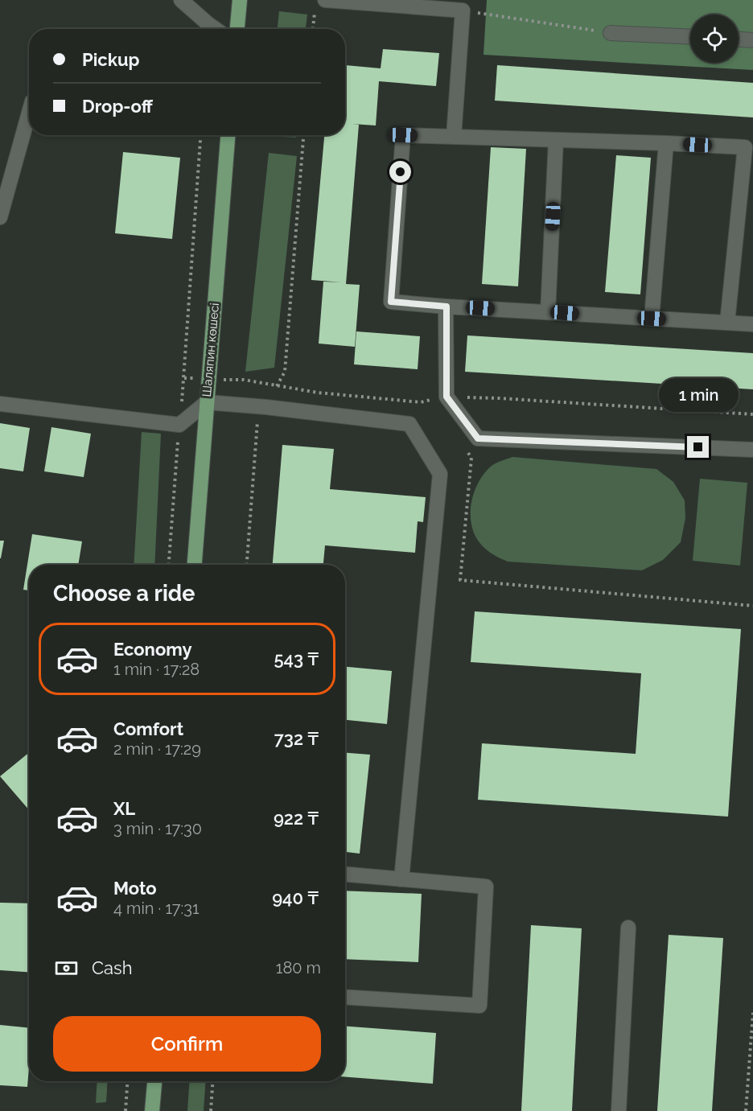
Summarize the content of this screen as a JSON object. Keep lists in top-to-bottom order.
{
  "streets": {
    "main road": ["Шаляпин көшесі"]
  },
  "page": {
    "banner": ["Pickup", "Drop-off"],
    "bubble": "1 min",
    "heading": "Choose a ride",
    "list": [
      {
        "name": "Economy",
        "note": "1 min · 17:28",
        "value": "543 ₸"
      },
      {
        "name": "Comfort",
        "note": "2 min · 17:29",
        "value": "732 ₸"
      },
      {
        "name": "XL",
        "note": "3 min · 17:30",
        "value": "922 ₸"
      },
      {
        "name": "Moto",
        "note": "4 min · 17:31",
        "value": "940 ₸"
      }
    ],
    "pay": ["Cash", "180 m"],
    "buttons": "Confirm"
  }
}
